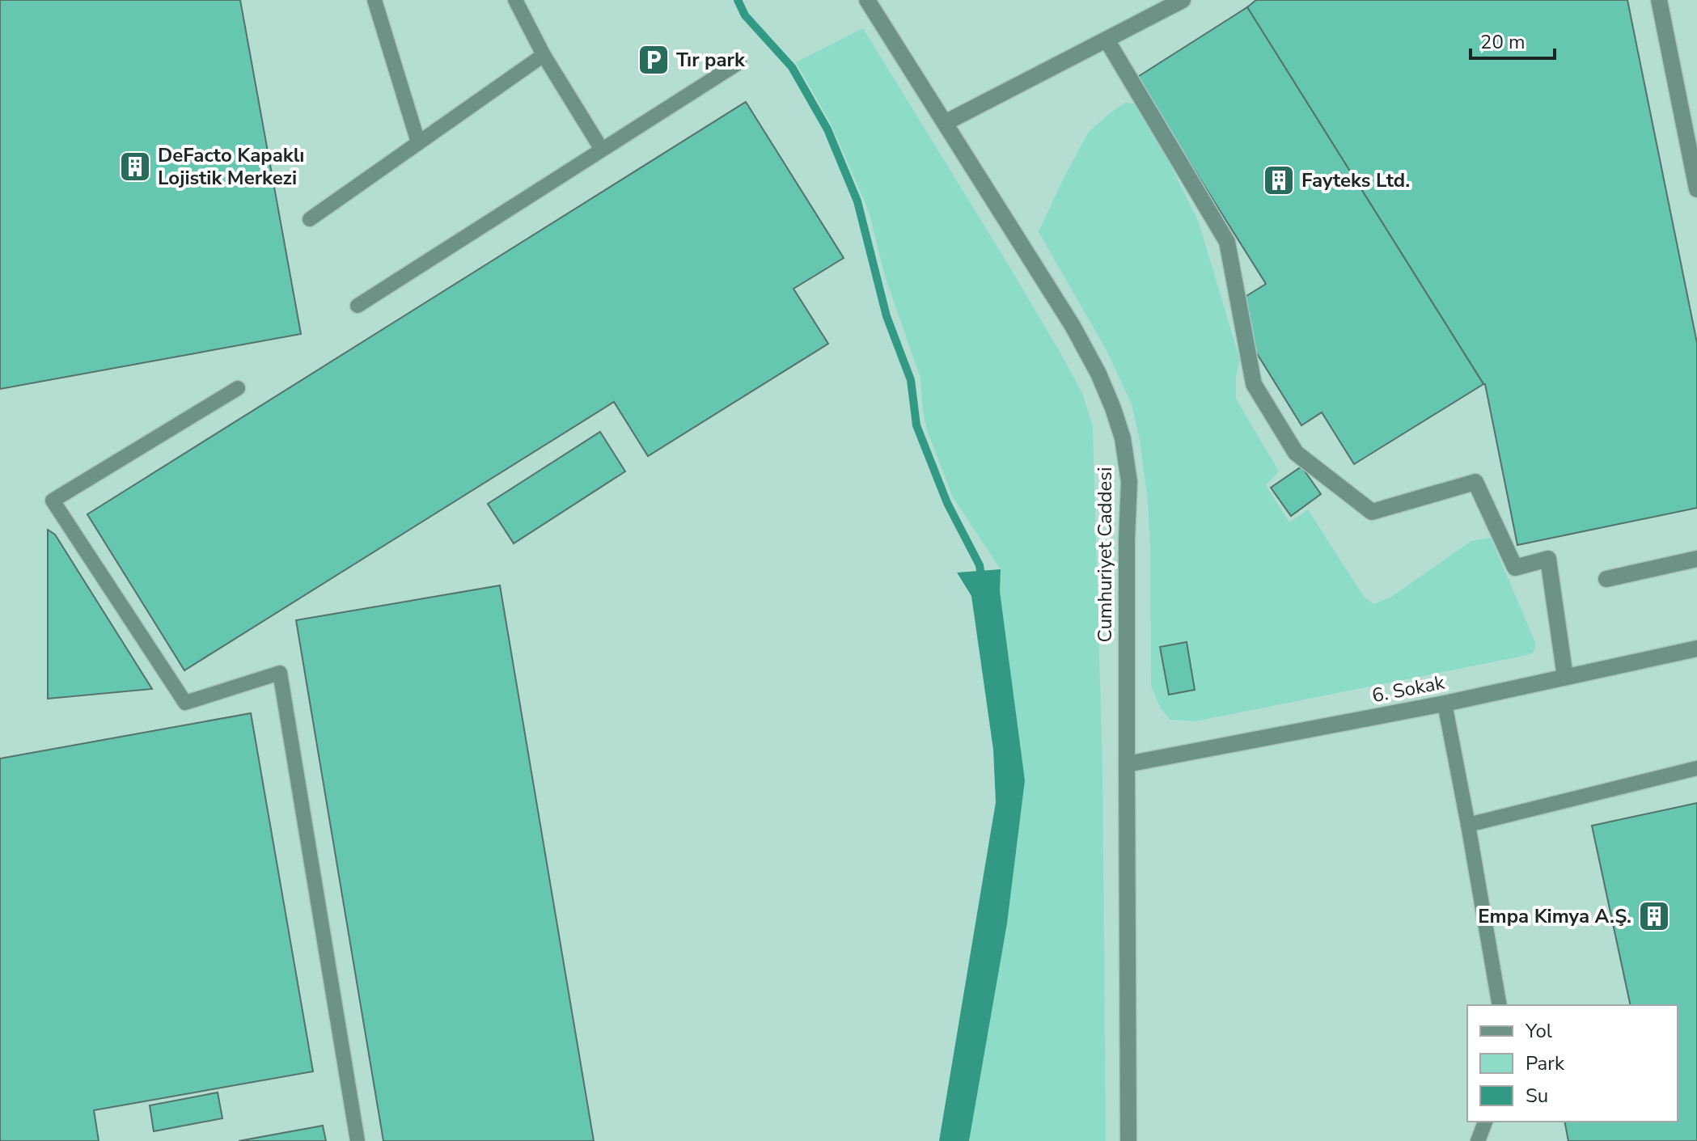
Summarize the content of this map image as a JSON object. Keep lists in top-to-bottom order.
{
  "streets": {
    "street": ["Cumhuriyet Caddesi", "6. Sokak"]
  },
  "crossings": [
    ["Cumhuriyet Caddesi", "6. Sokak"]
  ],
  "places": {
    "parking": ["Tır park"],
    "building": ["DeFacto Kapaklı Lojistik Merkezi", "Fayteks Ltd.", "Empa Kimya A.Ş."]
  },
  "legend": ["Yol", "Park", "Su"],
  "scale_bar": "20 m"
}
